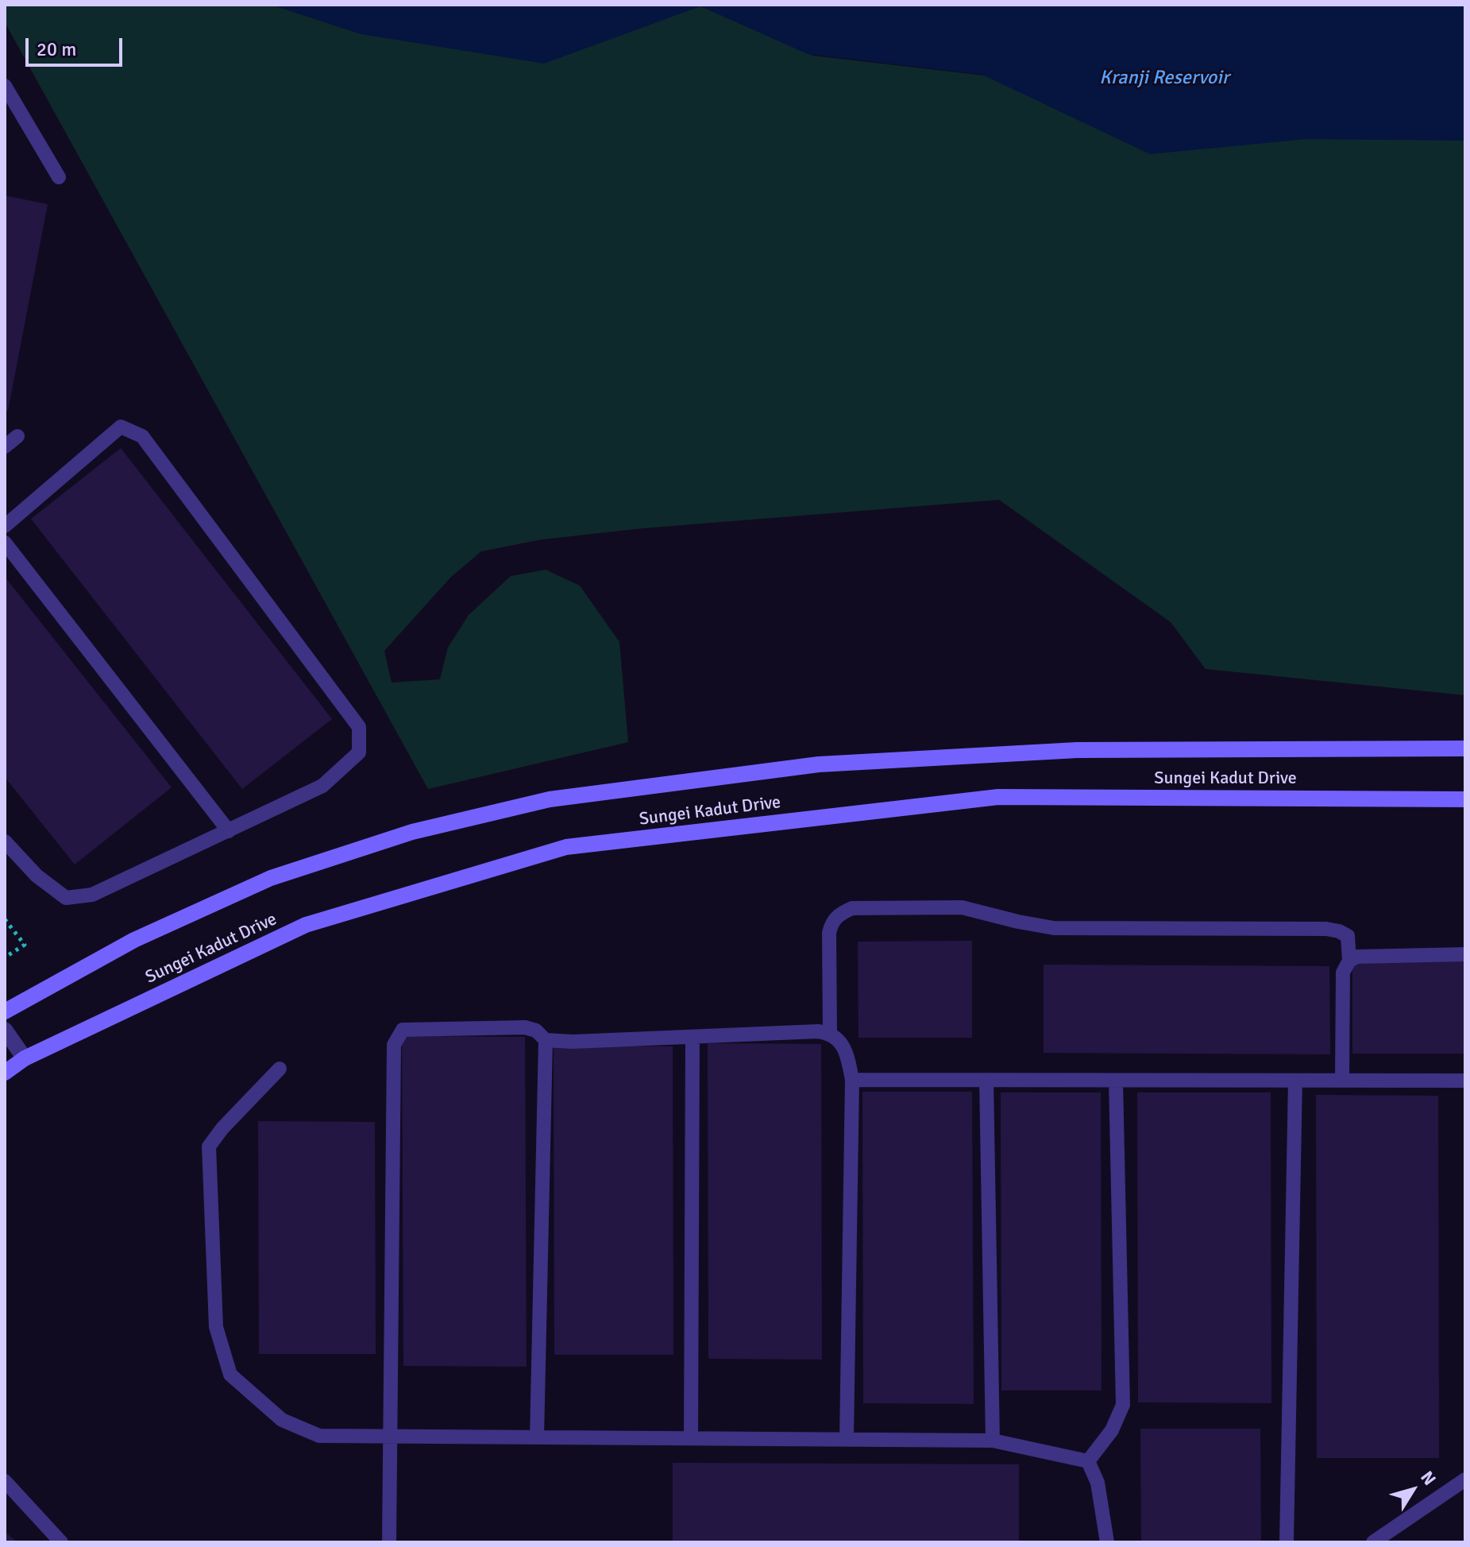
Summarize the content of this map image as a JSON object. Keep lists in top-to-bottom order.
{
  "streets": {
    "main road": ["Sungei Kadut Drive"]
  },
  "water": ["Kranji Reservoir"],
  "scale_bar": "20 m",
  "north": "top right"
}
